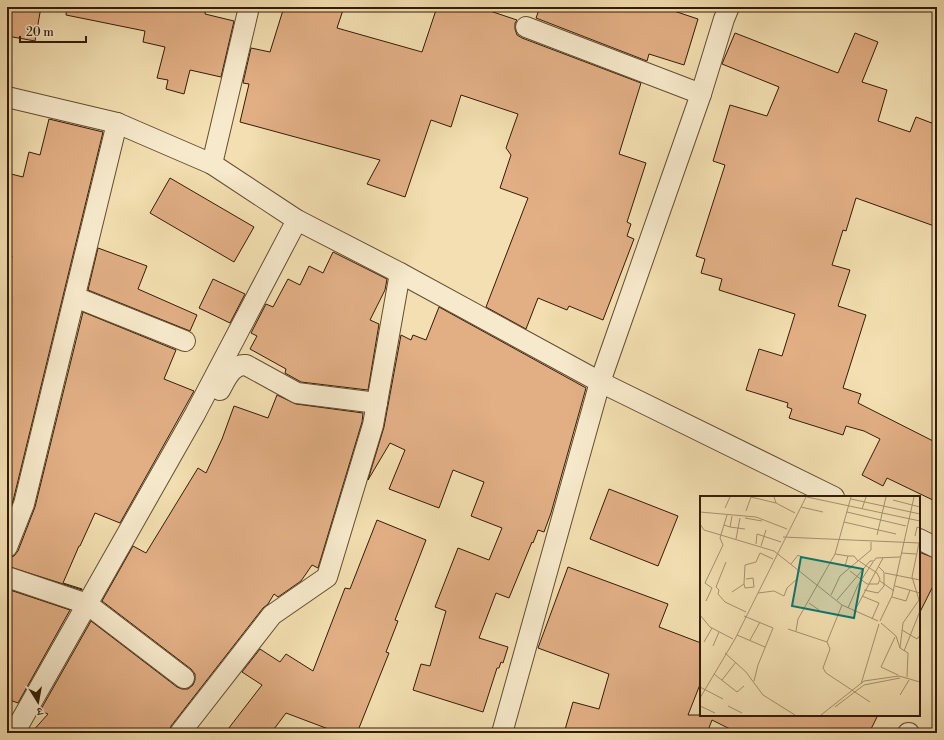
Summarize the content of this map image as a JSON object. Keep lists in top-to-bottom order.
{
  "scale_bar": "20 m",
  "north": "bottom"
}
